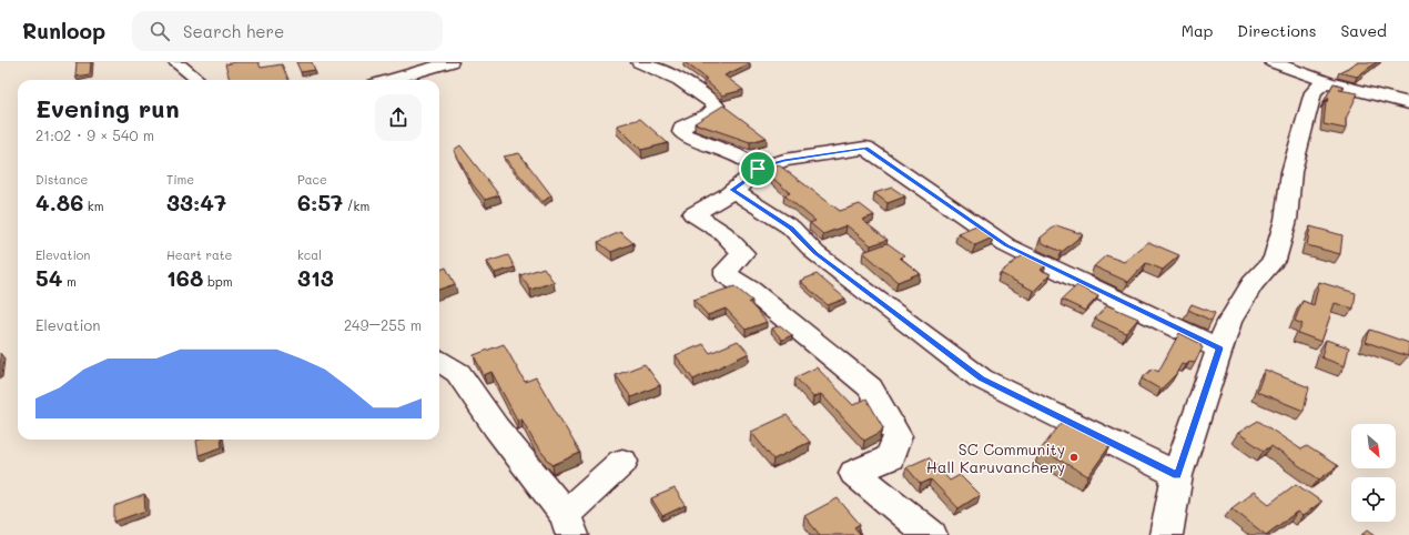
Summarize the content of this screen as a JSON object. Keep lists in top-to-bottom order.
{
  "places": ["SC Community Hall Karuvanchery"],
  "north": "bottom right",
  "page": {
    "header": "Runloop",
    "search": "Search here",
    "nav": ["Map", "Directions", "Saved"],
    "heading": ["Evening run", "21:02 · 9 × 540 m"],
    "stats": [
      ["Distance", "4.86 km"],
      ["Time", "33:47"],
      ["Pace", "6:57 /km"],
      ["Elevation", "54 m"],
      ["Heart rate", "168 bpm"],
      ["kcal", "313"]
    ],
    "chart": ["Elevation", "249–255 m"]
  }
}
